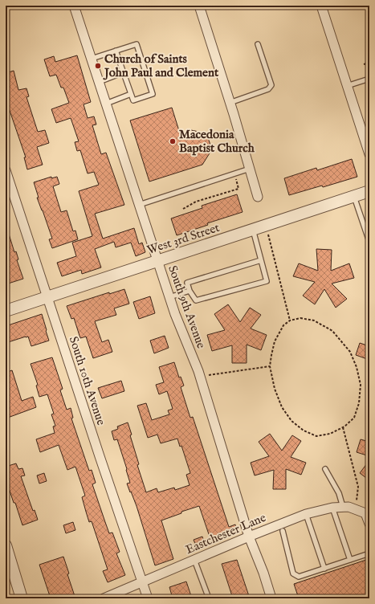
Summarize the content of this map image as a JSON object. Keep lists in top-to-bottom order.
{
  "streets": {
    "street": [
      "West 3rd Street",
      "South 9th Avenue",
      "South 10th Avenue",
      "Eastchester Lane"
    ]
  },
  "crossings": [
    ["West 3rd Street", "South 9th Avenue"],
    ["West 3rd Street", "South 10th Avenue"],
    ["South 9th Avenue", "Eastchester Lane"],
    ["South 10th Avenue", "Eastchester Lane"]
  ],
  "places": ["Church of Saints John Paul and Clement", "Macedonia Baptist Church"]
}
